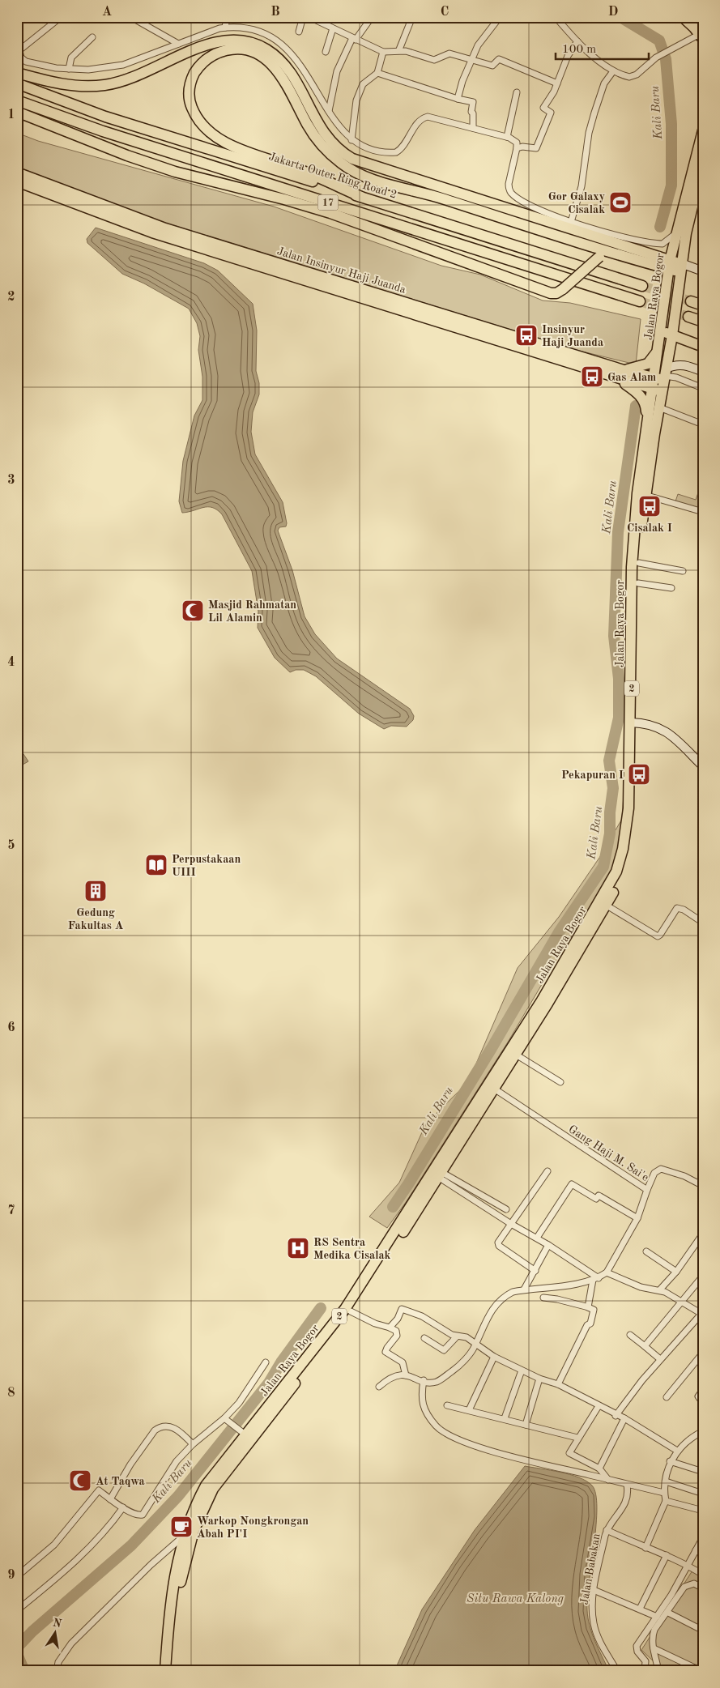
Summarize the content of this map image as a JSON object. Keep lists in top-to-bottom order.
{
  "streets": {
    "highway": [
      "Jakarta Outer Ring Road 2",
      "17",
      "Jalan Insinyur Haji Juanda",
      "Jalan Raya Bogor",
      "2"
    ],
    "street": ["Gang Haji M. Sai'e", "Jalan Babakan"]
  },
  "crossings": [
    ["Jalan Insinyur Haji Juanda", "Jalan Raya Bogor"],
    ["Jalan Raya Bogor", "Gang Haji M. Sai'e"]
  ],
  "water": ["Kali Baru", "Situ Rawa Kalong"],
  "places": {
    "sports": ["Gor Galaxy Cisalak"],
    "bus stop": [
      "Insinyur Haji Juanda",
      "Gas Alam",
      "Cisalak I",
      "Pekapuran I"
    ],
    "mosque": ["Masjid Rahmatan Lil Alamin", "At Taqwa"],
    "library": ["Perpustakaan UIII"],
    "building": ["Gedung Fakultas A"],
    "hospital": ["RS Sentra Medika Cisalak"],
    "cafe": ["Warkop Nongkrongan Abah PI'I"]
  },
  "scale_bar": "100 m",
  "north": "top",
  "grid": {
    "columns": [
      "A",
      "B",
      "C",
      "D"
    ],
    "rows": [
      "1",
      "2",
      "3",
      "4",
      "5",
      "6",
      "7",
      "8",
      "9"
    ]
  }
}
